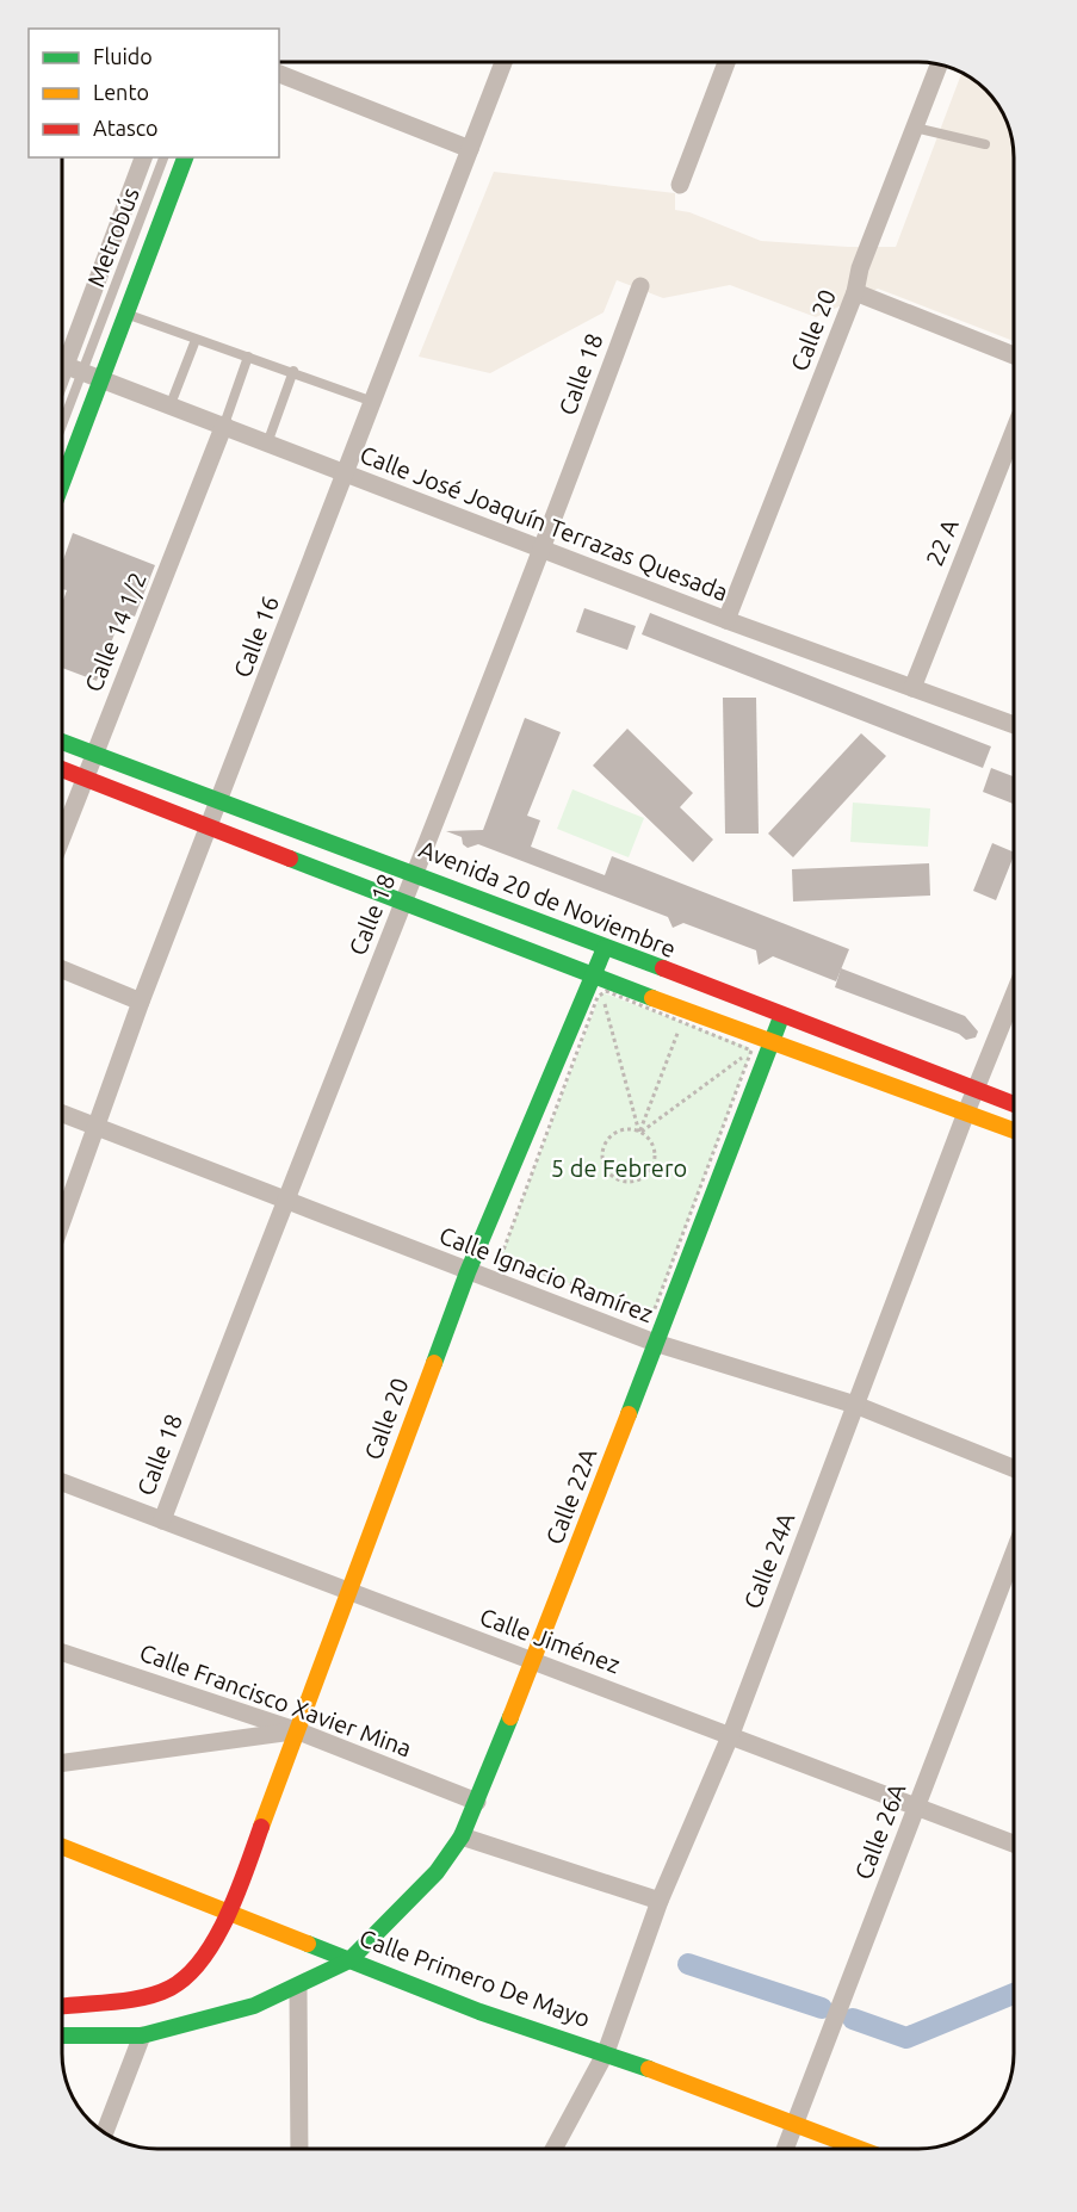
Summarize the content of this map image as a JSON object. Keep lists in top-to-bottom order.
{
  "streets": {
    "main road": [
      "Calle 20",
      "Avenida 20 de Noviembre",
      "Calle 22A",
      "Calle Primero De Mayo"
    ],
    "street": [
      "Calle 18",
      "Calle José Joaquín Terrazas Quesada",
      "22 A",
      "Calle 14 1/2",
      "Calle 16",
      "Calle Ignacio Ramírez",
      "Calle 24A",
      "Calle Jiménez",
      "Calle Francisco Xavier Mina",
      "Calle 26A"
    ],
    "lane": ["Metrobús"]
  },
  "crossings": [
    ["Metrobús", "Calle José Joaquín Terrazas Quesada"],
    ["Calle 20", "Calle José Joaquín Terrazas Quesada"],
    ["Calle 20", "Avenida 20 de Noviembre"],
    ["Calle 20", "Calle Ignacio Ramírez"],
    ["Calle 20", "Calle Jiménez"],
    ["Calle 20", "Calle Francisco Xavier Mina"],
    ["Calle 20", "Calle Primero De Mayo"],
    ["Calle 18", "Calle José Joaquín Terrazas Quesada"],
    ["Calle 18", "Avenida 20 de Noviembre"],
    ["Calle 18", "Calle Ignacio Ramírez"],
    ["Calle 18", "Calle Jiménez"],
    ["Calle José Joaquín Terrazas Quesada", "22 A"],
    ["Calle José Joaquín Terrazas Quesada", "Calle 14 1/2"],
    ["Calle José Joaquín Terrazas Quesada", "Calle 16"],
    ["Calle 14 1/2", "Avenida 20 de Noviembre"],
    ["Calle 16", "Avenida 20 de Noviembre"],
    ["Calle 16", "Calle Ignacio Ramírez"],
    ["Avenida 20 de Noviembre", "Calle 22A"],
    ["Avenida 20 de Noviembre", "Calle 24A"],
    ["Calle Ignacio Ramírez", "Calle 22A"],
    ["Calle Ignacio Ramírez", "Calle 24A"],
    ["Calle 22A", "Calle Jiménez"],
    ["Calle 22A", "Calle Francisco Xavier Mina"],
    ["Calle 22A", "Calle Primero De Mayo"],
    ["Calle 24A", "Calle Jiménez"],
    ["Calle 24A", "Calle Primero De Mayo"],
    ["Calle Jiménez", "Calle 26A"],
    ["Calle 26A", "Calle Primero De Mayo"]
  ],
  "parks": ["5 de Febrero"],
  "legend": ["Fluido", "Lento", "Atasco"]
}
